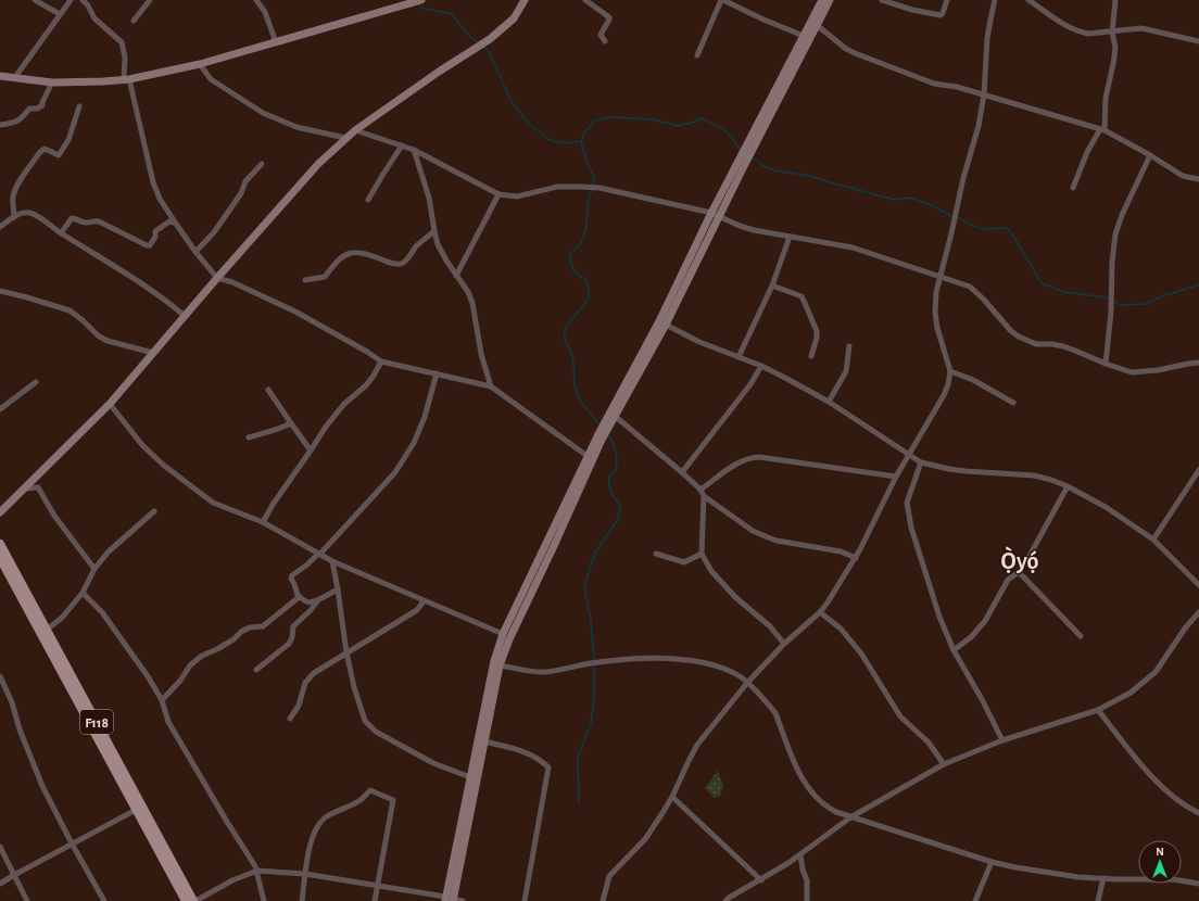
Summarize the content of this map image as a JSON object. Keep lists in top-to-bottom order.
{
  "streets": {
    "main road": ["F118"]
  },
  "districts": ["Ọ̀yọ́"],
  "north": "top"
}
